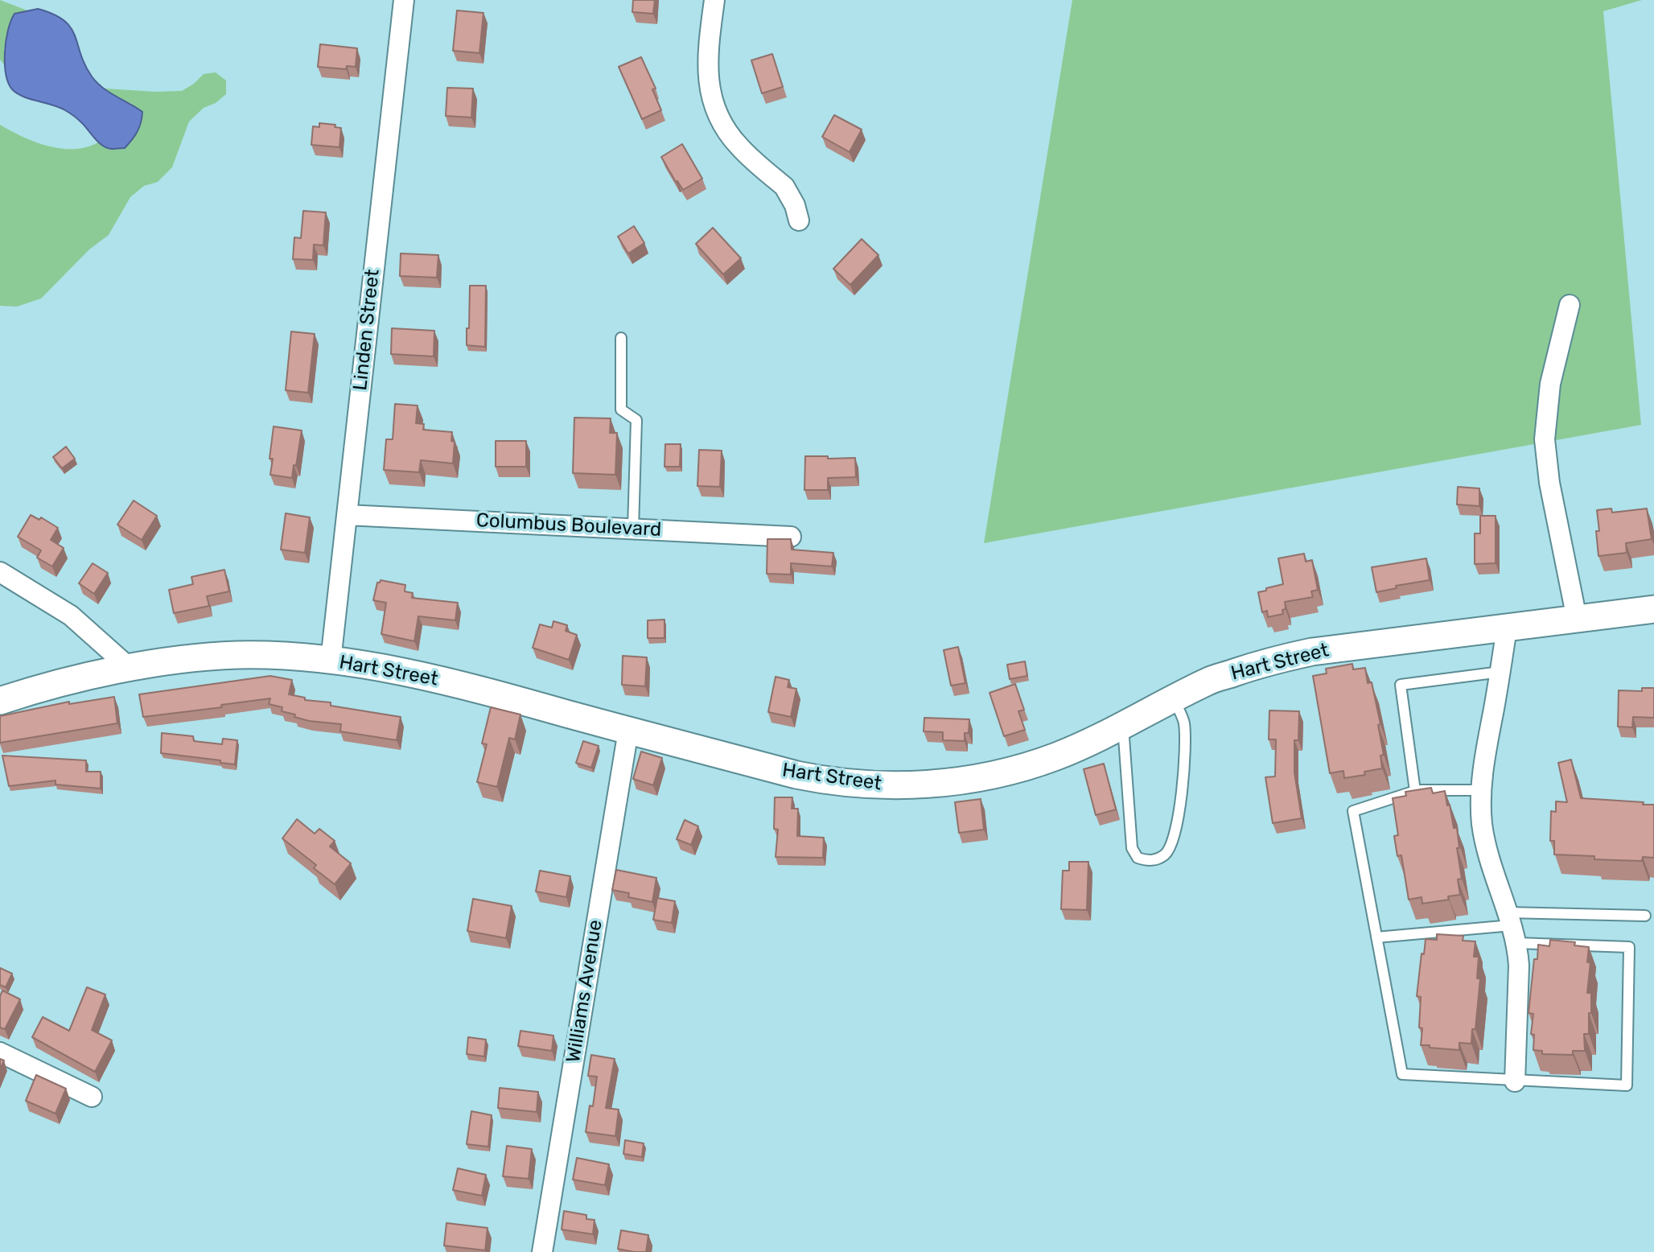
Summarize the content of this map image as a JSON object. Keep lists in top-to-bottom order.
{
  "streets": {
    "main road": ["Hart Street"],
    "street": ["Linden Street", "Columbus Boulevard", "Williams Avenue"]
  },
  "crossings": [
    ["Linden Street", "Columbus Boulevard"],
    ["Linden Street", "Hart Street"],
    ["Hart Street", "Williams Avenue"]
  ]
}
